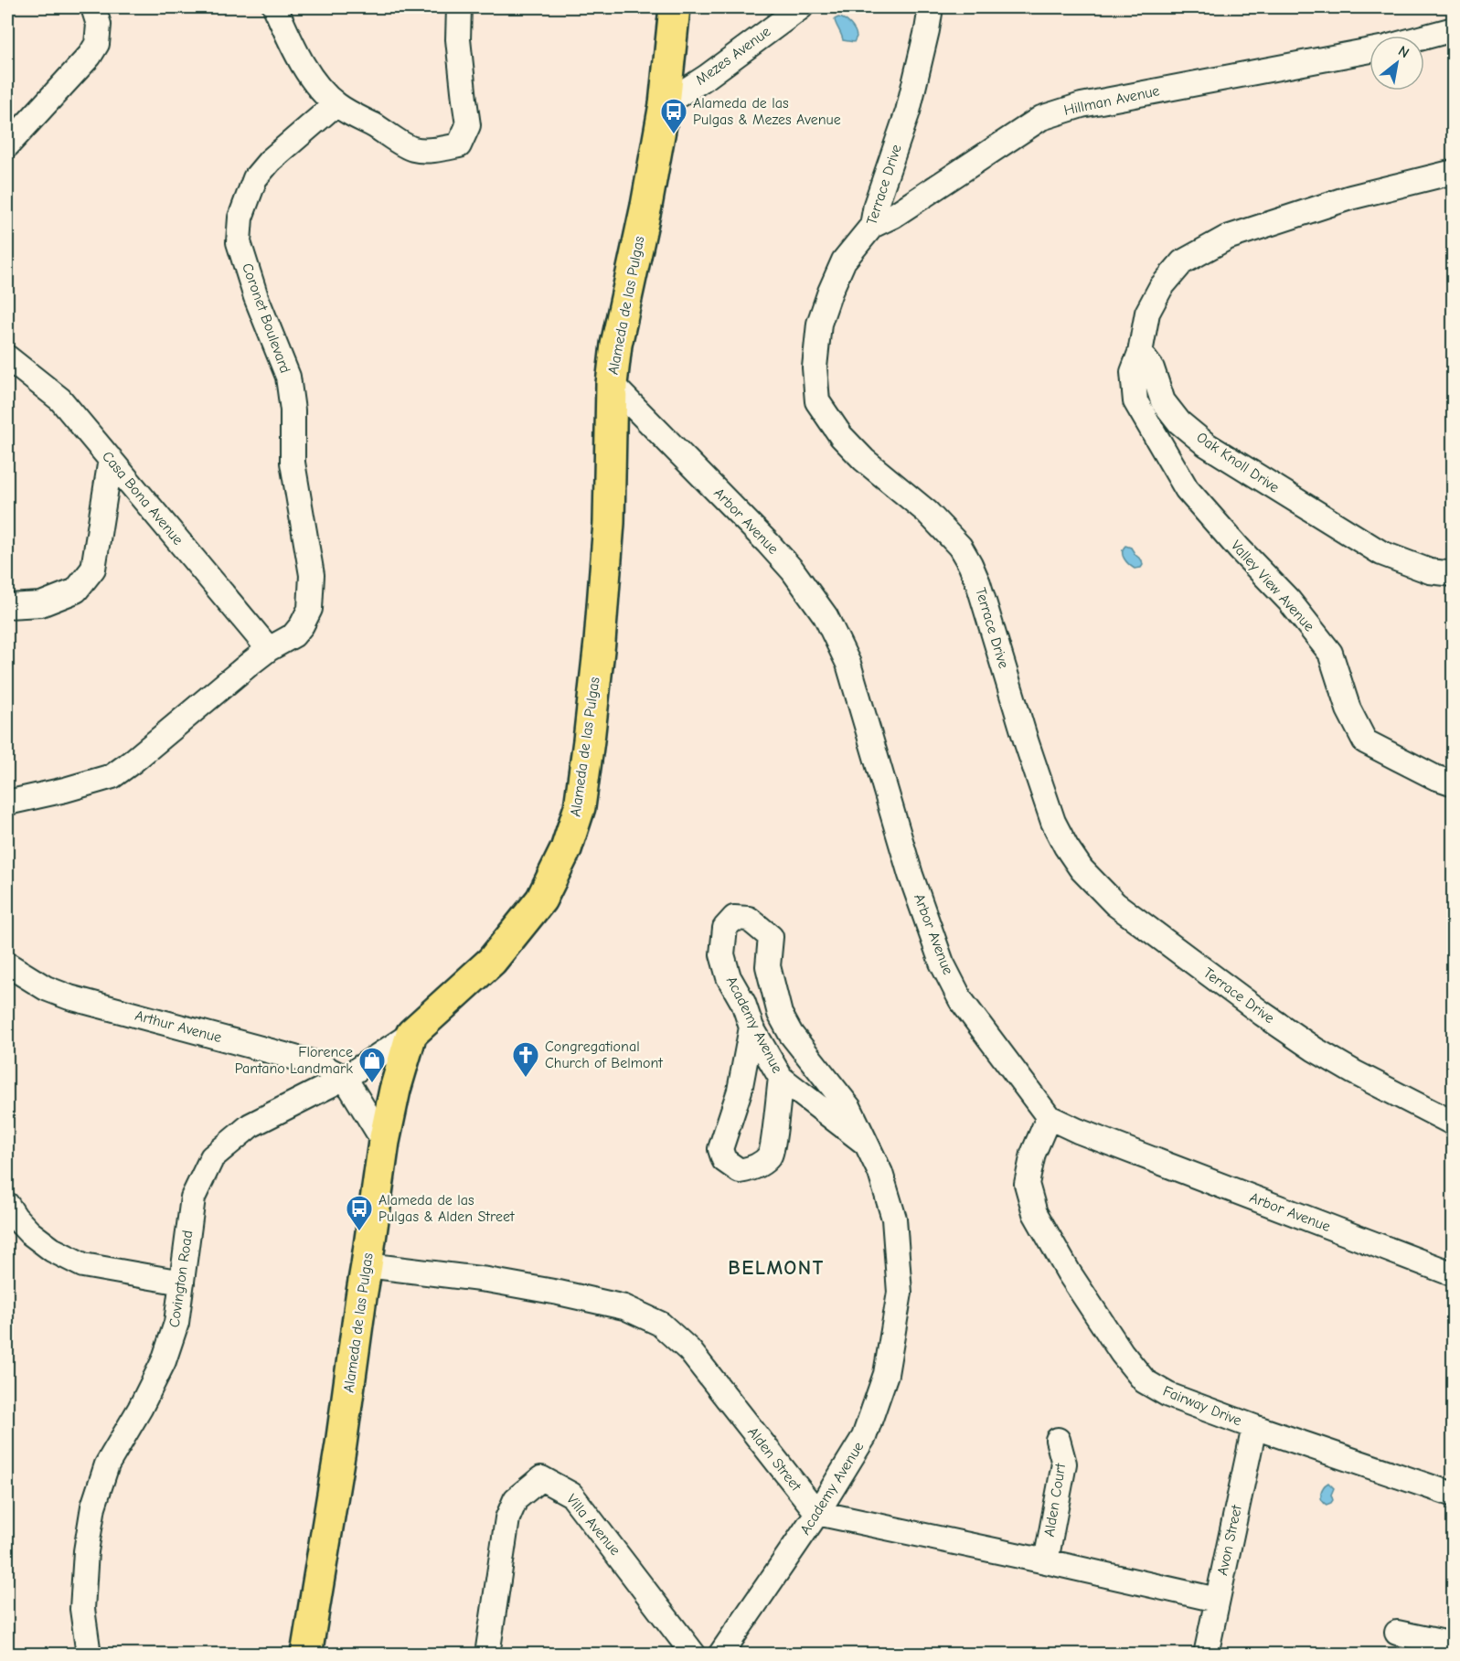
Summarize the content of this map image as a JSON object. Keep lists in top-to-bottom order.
{
  "streets": {
    "main road": ["Alameda de las Pulgas"],
    "street": [
      "Mezes Avenue",
      "Hillman Avenue",
      "Terrace Drive",
      "Coronet Boulevard",
      "Oak Knoll Drive",
      "Casa Bona Avenue",
      "Arbor Avenue",
      "Valley View Avenue",
      "Academy Avenue",
      "Arthur Avenue",
      "Covington Road",
      "Fairway Drive",
      "Alden Street",
      "Alden Court",
      "Villa Avenue",
      "Avon Street"
    ]
  },
  "crossings": [
    ["Mezes Avenue", "Alameda de las Pulgas"],
    ["Hillman Avenue", "Terrace Drive"],
    ["Alameda de las Pulgas", "Arbor Avenue"],
    ["Alameda de las Pulgas", "Covington Road"],
    ["Alameda de las Pulgas", "Alden Street"],
    ["Coronet Boulevard", "Casa Bona Avenue"],
    ["Oak Knoll Drive", "Valley View Avenue"],
    ["Arbor Avenue", "Fairway Drive"],
    ["Academy Avenue", "Alden Street"],
    ["Arthur Avenue", "Covington Road"],
    ["Fairway Drive", "Avon Street"]
  ],
  "districts": ["BELMONT"],
  "places": {
    "bus stop": ["Alameda de las Pulgas & Mezes Avenue", "Alameda de las Pulgas & Alden Street"],
    "church": ["Congregational Church of Belmont"],
    "shop": ["Florence Pantano Landmark"]
  },
  "north": "top right"
}
